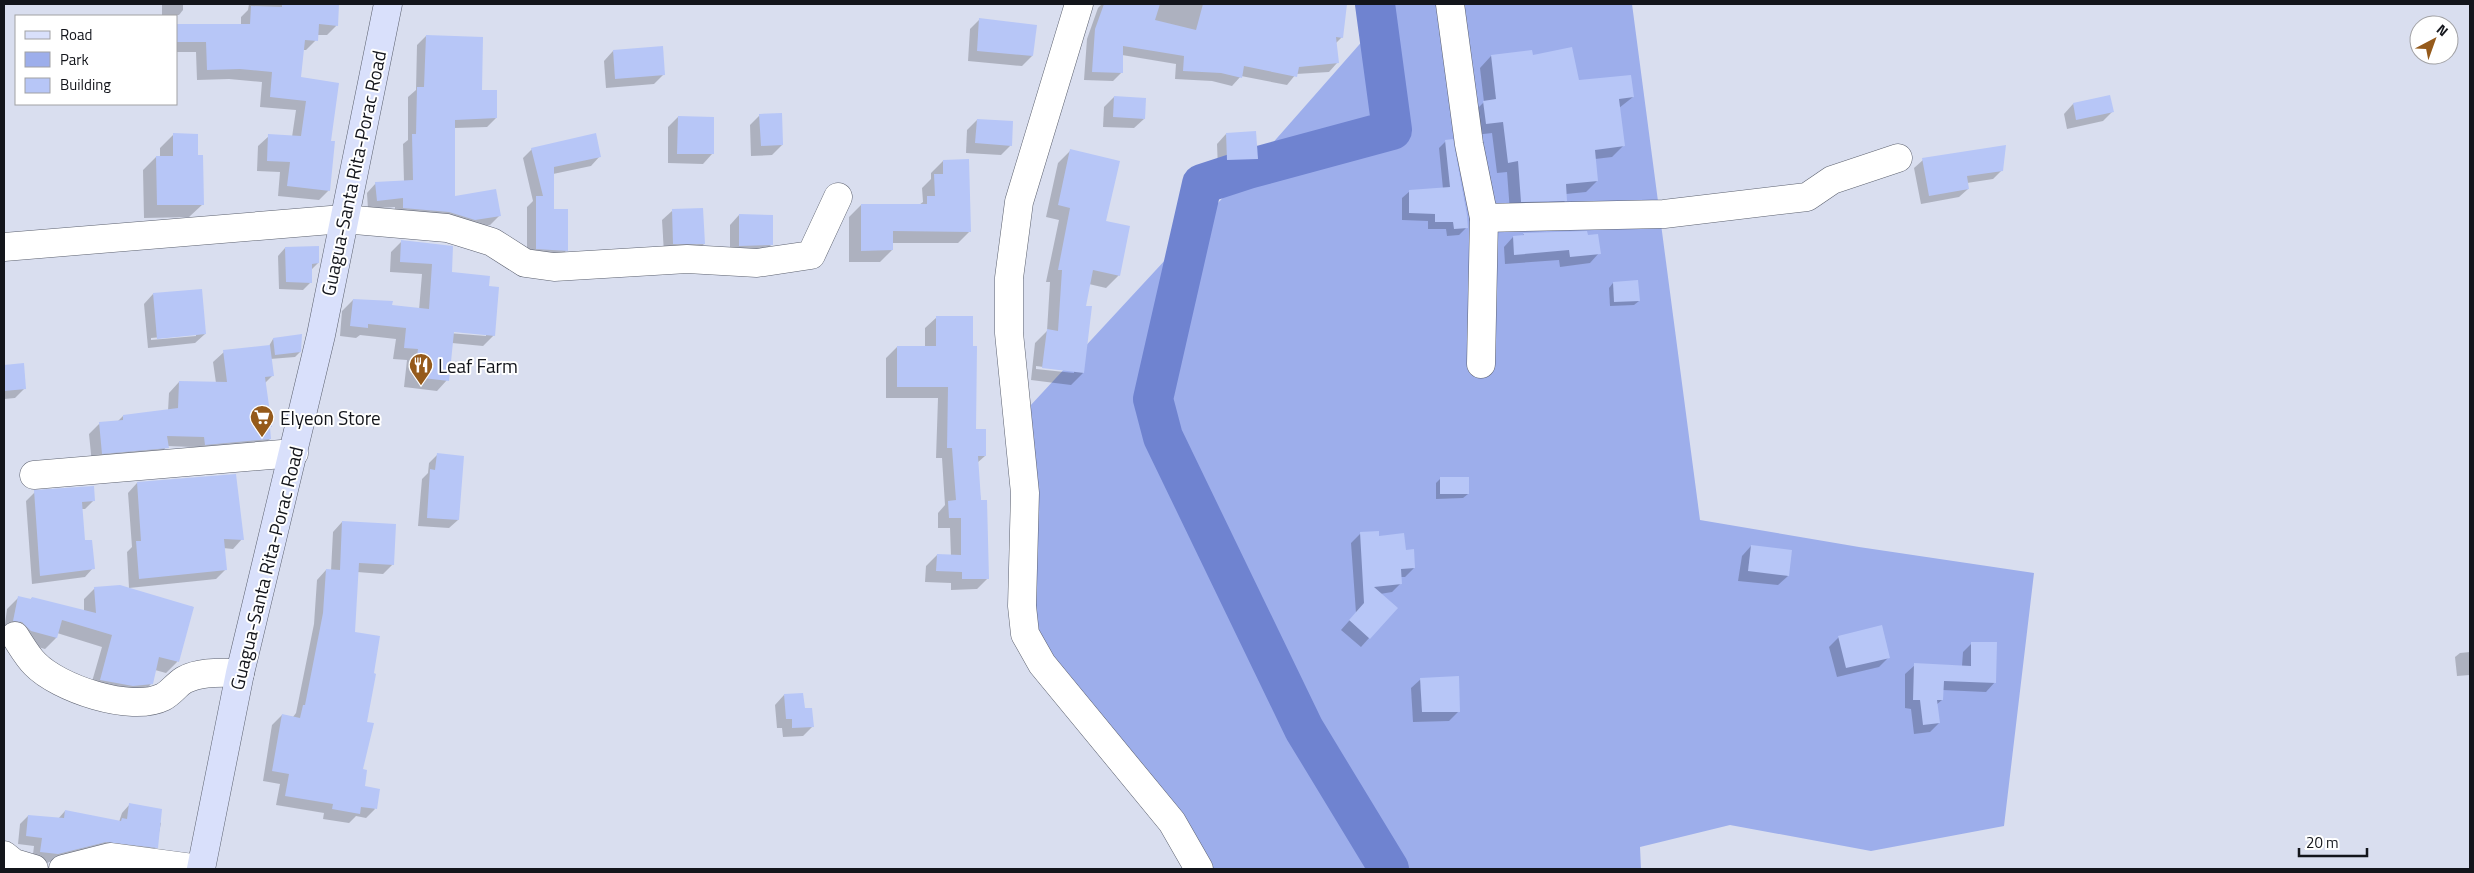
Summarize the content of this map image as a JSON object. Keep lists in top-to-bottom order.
{
  "streets": {
    "main road": ["Guagua-Santa Rita-Porac Road"]
  },
  "places": {
    "restaurant": ["Leaf Farm"],
    "supermarket": ["Elyeon Store"]
  },
  "legend": ["Road", "Park", "Building"],
  "scale_bar": "20 m",
  "north": "top right"
}
